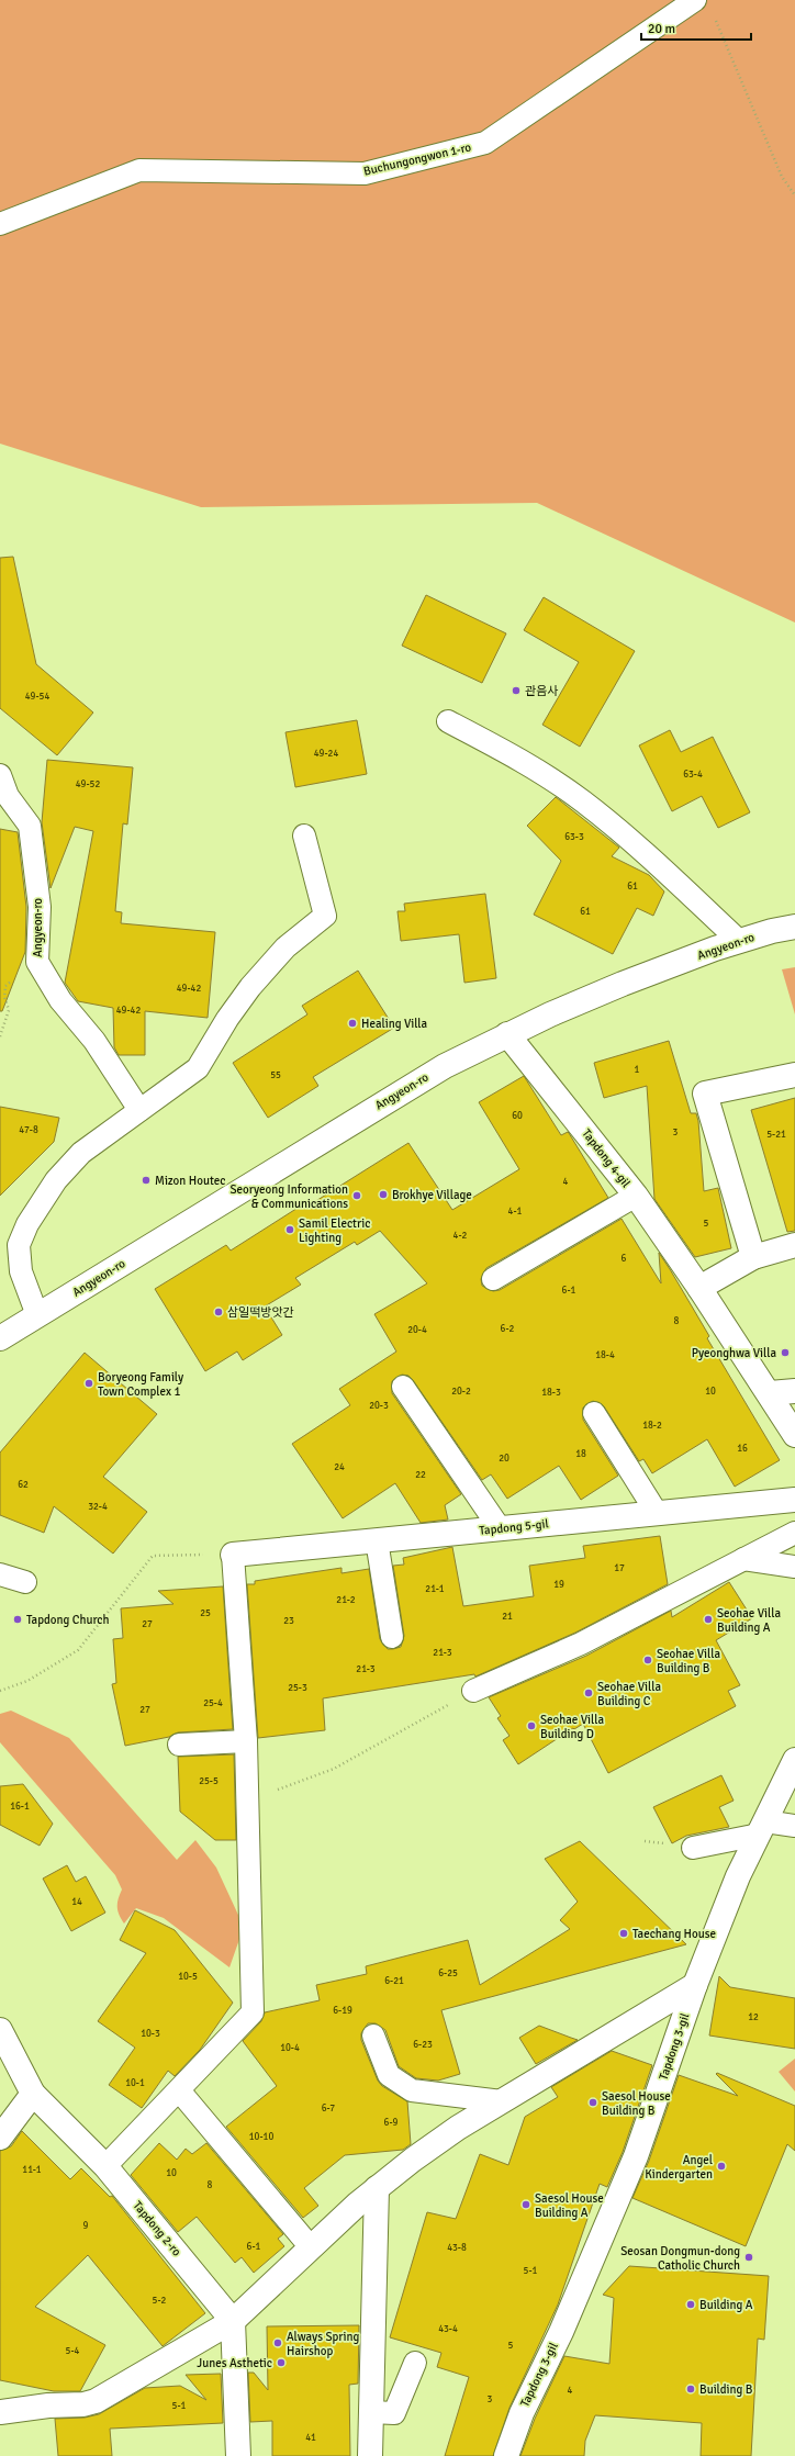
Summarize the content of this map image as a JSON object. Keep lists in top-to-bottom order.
{
  "streets": {
    "street": [
      "Angyeon-ro",
      "Tapdong 4-gil",
      "Tapdong 5-gil",
      "Tapdong 3-gil",
      "Tapdong 2-ro"
    ],
    "lane": ["Buchungongwon 1-ro"]
  },
  "crossings": [
    ["Angyeon-ro", "Tapdong 4-gil"]
  ],
  "places": [
    "관음사",
    "Healing Villa",
    "Mizon Houtec",
    "Brokhye Village",
    "Seoryeong Information & Communications",
    "Samil Electric Lighting",
    "삼일떡방앗간",
    "Pyeonghwa Villa",
    "Boryeong Family Town Complex 1",
    "Tapdong Church",
    "Seohae Villa Building A",
    "Seohae Villa Building B",
    "Seohae Villa Building C",
    "Seohae Villa Building D",
    "Taechang House",
    "Saesol House Building B",
    "Angel Kindergarten",
    "Saesol House Building A",
    "Seosan Dongmun-dong Catholic Church",
    "Building A",
    "Always Spring Hairshop",
    "Junes Asthetic",
    "Building B"
  ],
  "house_numbers": [
    "49-54",
    "49-24",
    "63-4",
    "49-52",
    "63-3",
    "61",
    "61",
    "49-42",
    "49-42",
    "1",
    "55",
    "60",
    "47-8",
    "3",
    "5-21",
    "4",
    "4-1",
    "5",
    "4-2",
    "6",
    "6-1",
    "8",
    "6-2",
    "20-4",
    "18-4",
    "20-2",
    "10",
    "18-3",
    "20-3",
    "18-2",
    "16",
    "18",
    "20",
    "24",
    "22",
    "62",
    "32-4",
    "17",
    "19",
    "21-1",
    "21-2",
    "25",
    "21",
    "23",
    "27",
    "21-3",
    "21-3",
    "25-3",
    "25-4",
    "27",
    "25-5",
    "16-1",
    "14",
    "6-25",
    "10-5",
    "6-21",
    "6-19",
    "12",
    "10-3",
    "6-23",
    "10-4",
    "10-1",
    "6-7",
    "6-9",
    "10-10",
    "11-1",
    "10",
    "8",
    "9",
    "6-1",
    "43-8",
    "5-1",
    "5-2",
    "43-4",
    "5",
    "5-4",
    "4",
    "3",
    "5-1",
    "41"
  ],
  "scale_bar": "20 m"
}
